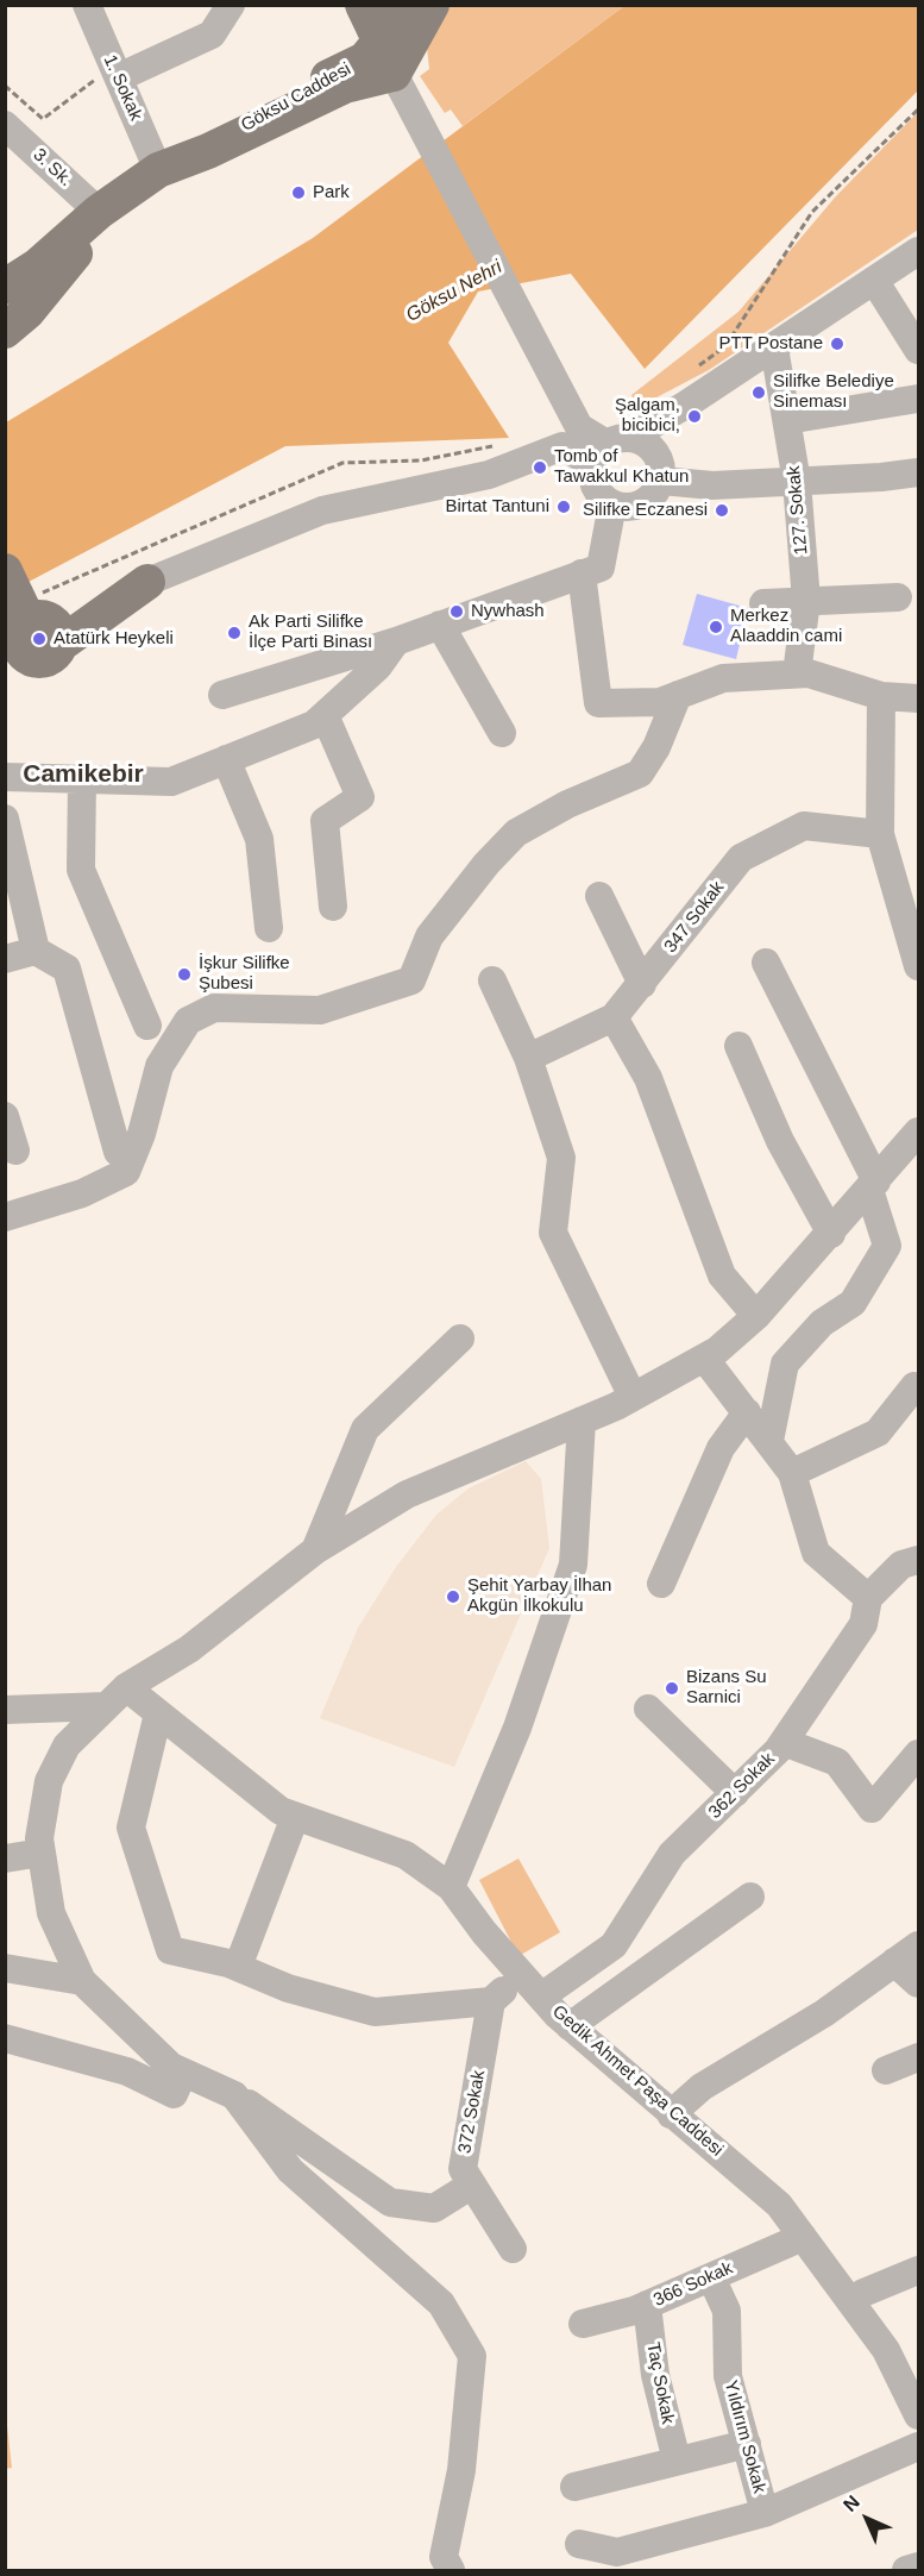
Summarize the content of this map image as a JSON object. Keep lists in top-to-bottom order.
{
  "streets": {
    "main road": ["Göksu Caddesi"],
    "street": [
      "1. Sokak",
      "3. Sk.",
      "127. Sokak",
      "347 Sokak",
      "362 Sokak",
      "Gedik Ahmet Paşa Caddesi",
      "372 Sokak",
      "366 Sokak",
      "Taç Sokak",
      "Yıldırım Sokak"
    ]
  },
  "crossings": [
    ["1. Sokak", "Göksu Caddesi"],
    ["Göksu Caddesi", "3. Sk."],
    ["362 Sokak", "Gedik Ahmet Paşa Caddesi"],
    ["Gedik Ahmet Paşa Caddesi", "366 Sokak"],
    ["366 Sokak", "Taç Sokak"],
    ["366 Sokak", "Yıldırım Sokak"]
  ],
  "districts": ["Camikebir"],
  "water": ["Göksu Nehri"],
  "places": [
    "Park",
    "PTT Postane",
    "Silifke Belediye Sineması",
    "Şalgam, bicibici,",
    "Tomb of Tawakkul Khatun",
    "Birtat Tantuni",
    "Silifke Eczanesi",
    "Nywhash",
    "Merkez Alaaddin cami",
    "Ak Parti Silifke İlçe Parti Binası",
    "Atatürk Heykeli",
    "İşkur Silifke Şubesi",
    "Şehit Yarbay İlhan Akgün İlkokulu",
    "Bizans Su Sarnici"
  ],
  "north": "top left"
}
